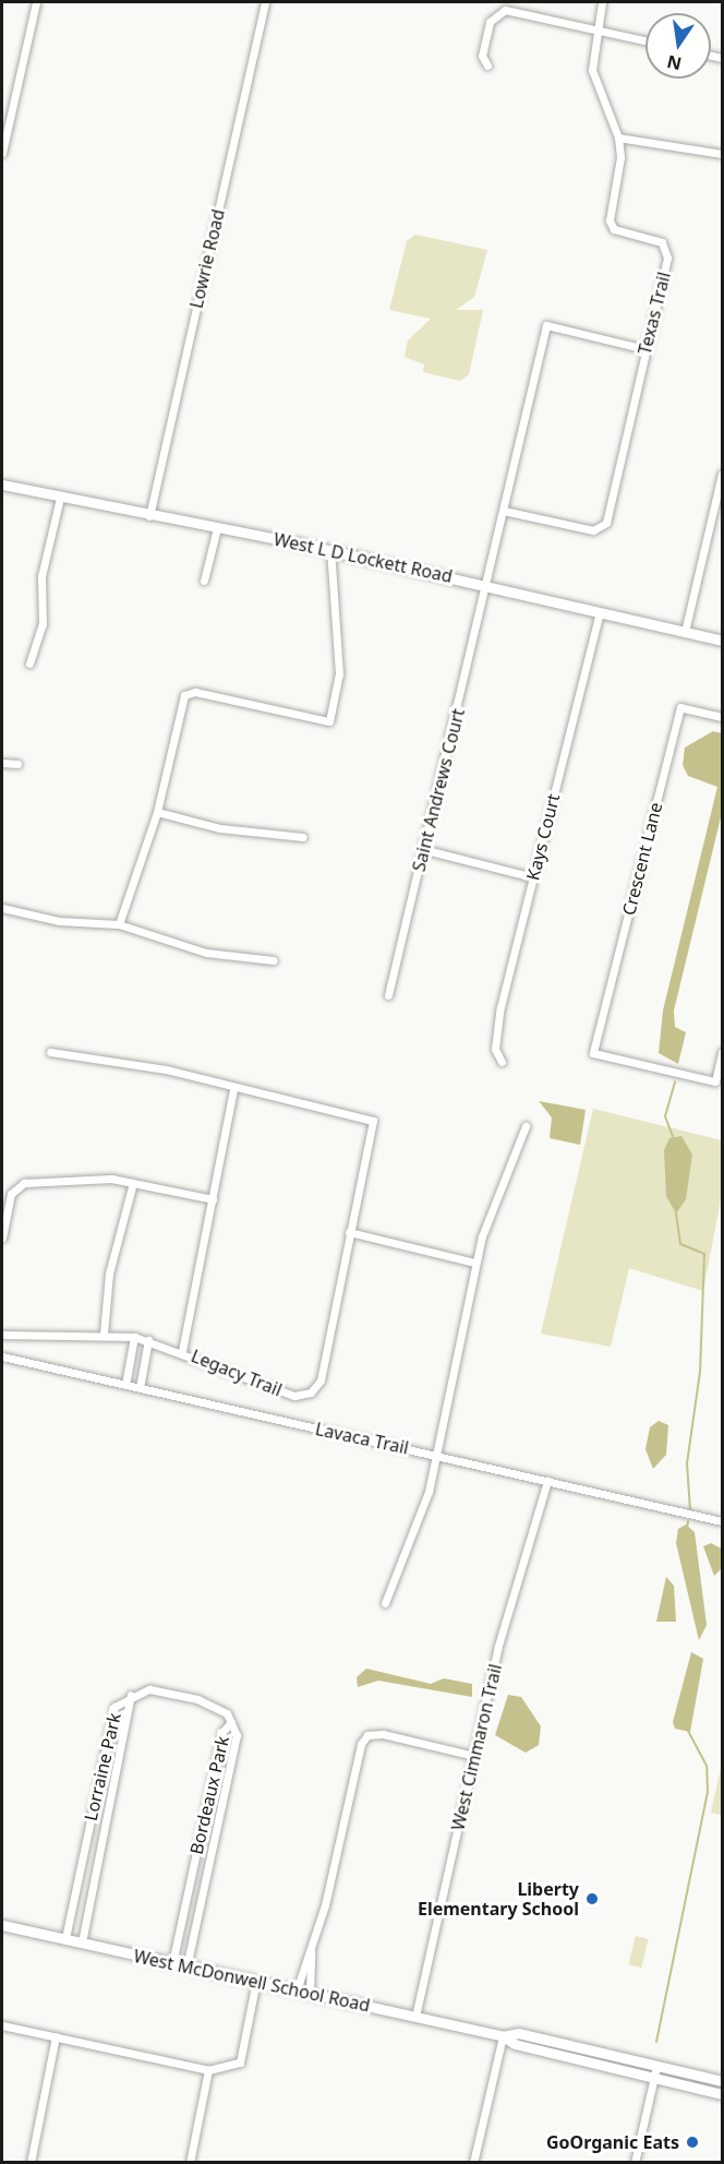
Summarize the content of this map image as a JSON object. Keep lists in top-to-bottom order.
{
  "streets": {
    "main road": ["West L D Lockett Road", "West McDonwell School Road"],
    "street": [
      "Lowrie Road",
      "Texas Trail",
      "Saint Andrews Court",
      "Kays Court",
      "Crescent Lane",
      "Legacy Trail",
      "Lavaca Trail",
      "West Cimmaron Trail",
      "Lorraine Park",
      "Bordeaux Park"
    ]
  },
  "crossings": [
    ["Lowrie Road", "West L D Lockett Road"],
    ["Texas Trail", "Saint Andrews Court"],
    ["West L D Lockett Road", "Saint Andrews Court"],
    ["West L D Lockett Road", "Kays Court"],
    ["Lavaca Trail", "West Cimmaron Trail"],
    ["West Cimmaron Trail", "West McDonwell School Road"],
    ["Lorraine Park", "West McDonwell School Road"],
    ["Bordeaux Park", "West McDonwell School Road"]
  ],
  "places": ["Liberty Elementary School", "GoOrganic Eats"],
  "north": "bottom"
}
